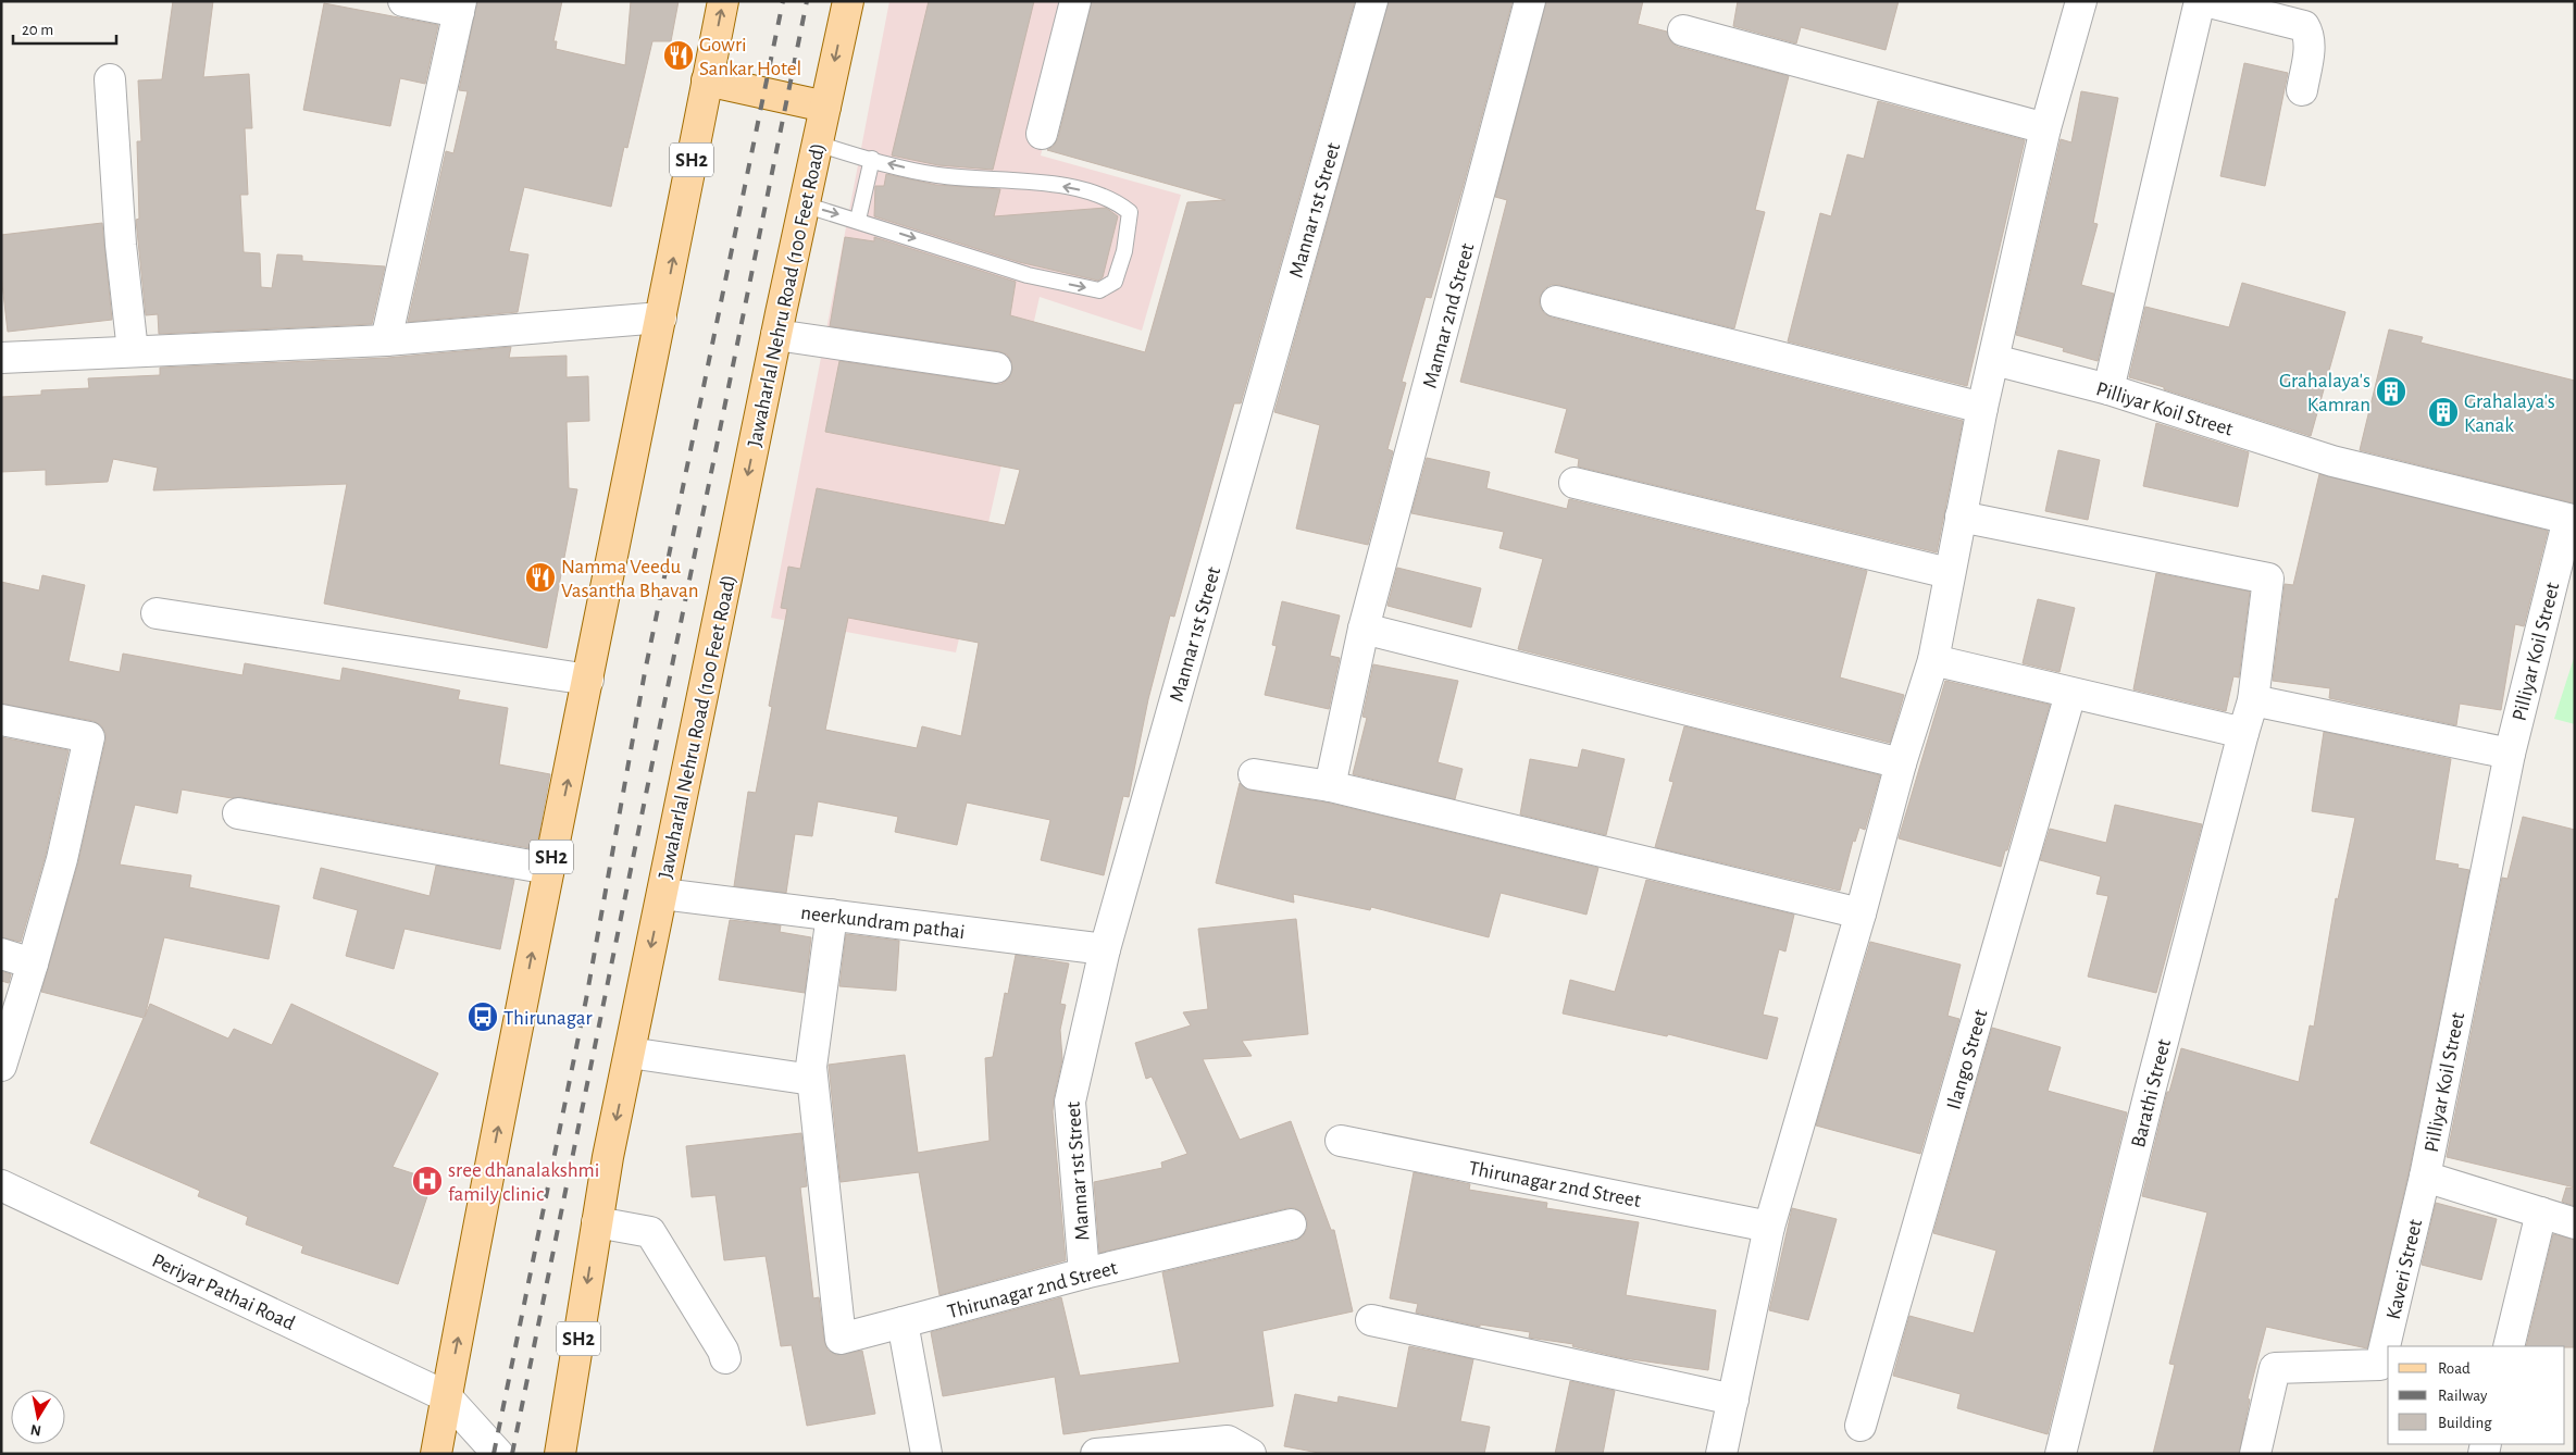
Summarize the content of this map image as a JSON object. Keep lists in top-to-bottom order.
{
  "streets": {
    "main road": ["SH2", "Jawaharlal Nehru Road (100 Feet Road)"],
    "street": [
      "Mannar 1st Street",
      "Mannar 2nd Street",
      "Pilliyar Koil Street",
      "neerkundram pathai",
      "Ilango Street",
      "Barathi Street",
      "Thirunagar 2nd Street",
      "Kaveri Street",
      "Periyar Pathai Road"
    ]
  },
  "crossings": [
    ["SH2", "Periyar Pathai Road"],
    ["Mannar 1st Street", "neerkundram pathai"],
    ["Mannar 1st Street", "Thirunagar 2nd Street"],
    ["Jawaharlal Nehru Road (100 Feet Road)", "neerkundram pathai"],
    ["Pilliyar Koil Street", "Kaveri Street"]
  ],
  "places": {
    "restaurant": ["Gowri Sankar Hotel", "Namma Veedu Vasantha Bhavan"],
    "building": ["Grahalaya's Kamran", "Grahalaya's Kanak"],
    "bus stop": ["Thirunagar"],
    "hospital": ["sree dhanalakshmi family clinic"]
  },
  "legend": ["Road", "Railway", "Building"],
  "scale_bar": "20 m",
  "north": "bottom"
}
